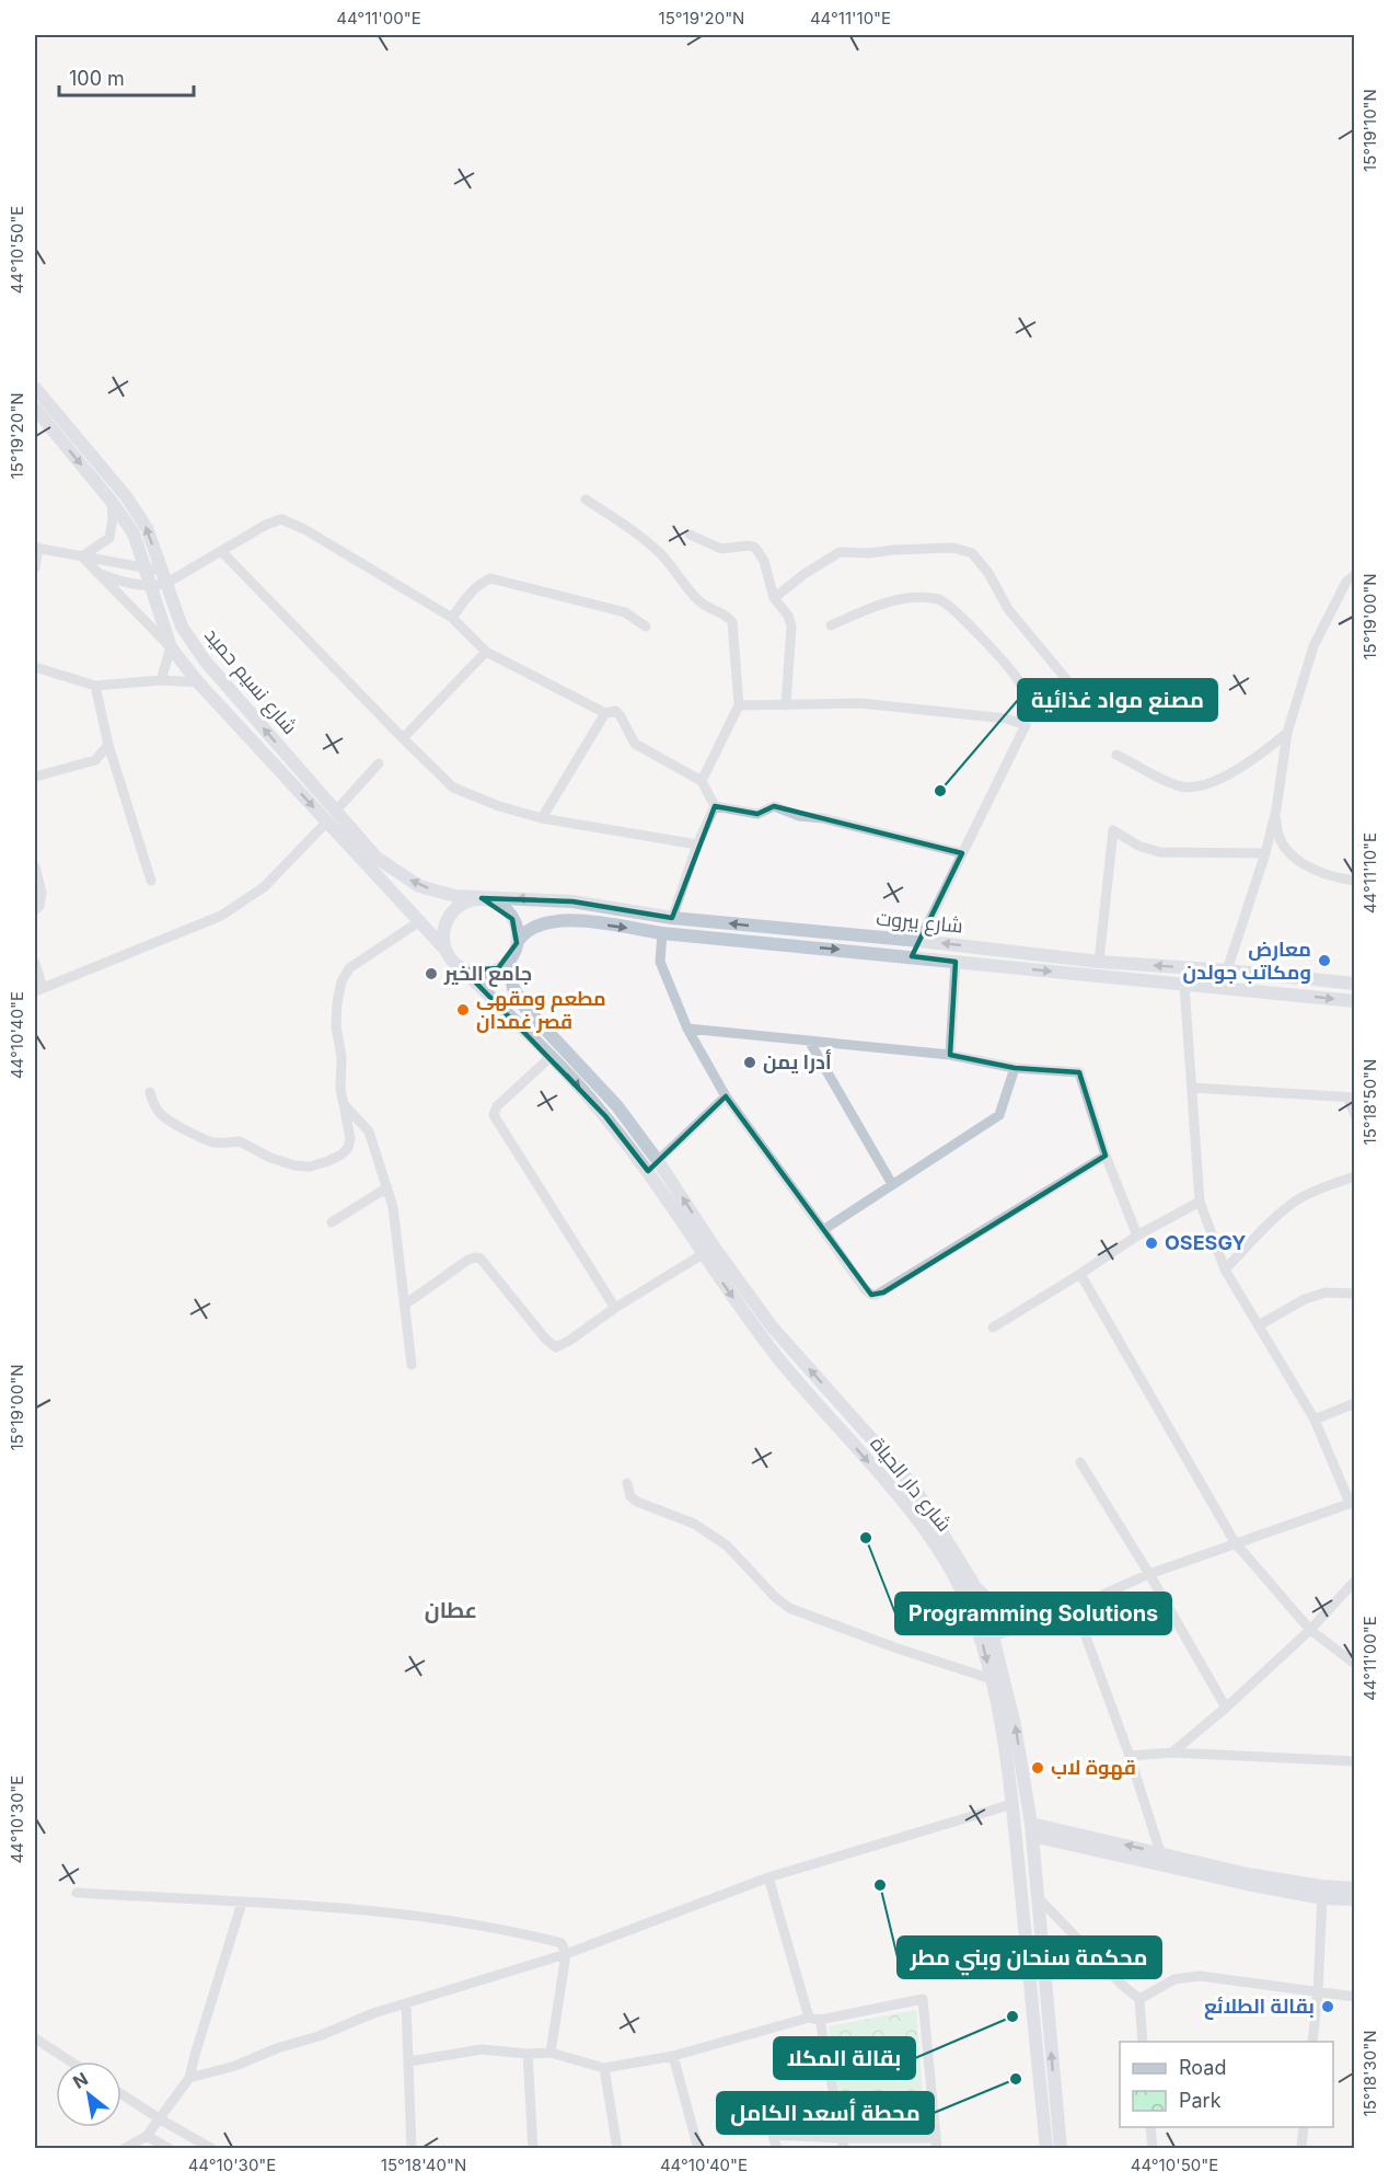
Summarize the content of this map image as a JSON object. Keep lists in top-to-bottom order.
{
  "streets": {
    "main road": ["شارع نسيم حميد", "شارع بيروت", "شارع دار الحياة"]
  },
  "crossings": [
    ["شارع نسيم حميد", "شارع بيروت"],
    ["شارع نسيم حميد", "شارع دار الحياة"],
    ["شارع بيروت", "شارع دار الحياة"]
  ],
  "districts": ["عطان"],
  "places": [
    "مصنع مواد غذائية",
    "معارض ومكاتب جولدن",
    "جامع الخير",
    "مطعم ومقهى قصر غمدان",
    "أدرا يمن",
    "OSESGY",
    "Programming Solutions",
    "قهوة لاب",
    "محكمة سنحان وبني مطر",
    "بقالة الطلائع",
    "بقالة المكلا",
    "محطة أسعد الكامل"
  ],
  "legend": ["Road", "Park"],
  "scale_bar": "100 m",
  "north": "top left",
  "coordinates": [
    "44°11'00\"E",
    "15°19'20\"N",
    "44°11'10\"E",
    "15°19'10\"N",
    "44°10'50\"E",
    "15°19'00\"N",
    "44°10'40\"E",
    "15°18'50\"N",
    "44°10'30\"E",
    "15°18'30\"N",
    "15°18'40\"N"
  ]
}
